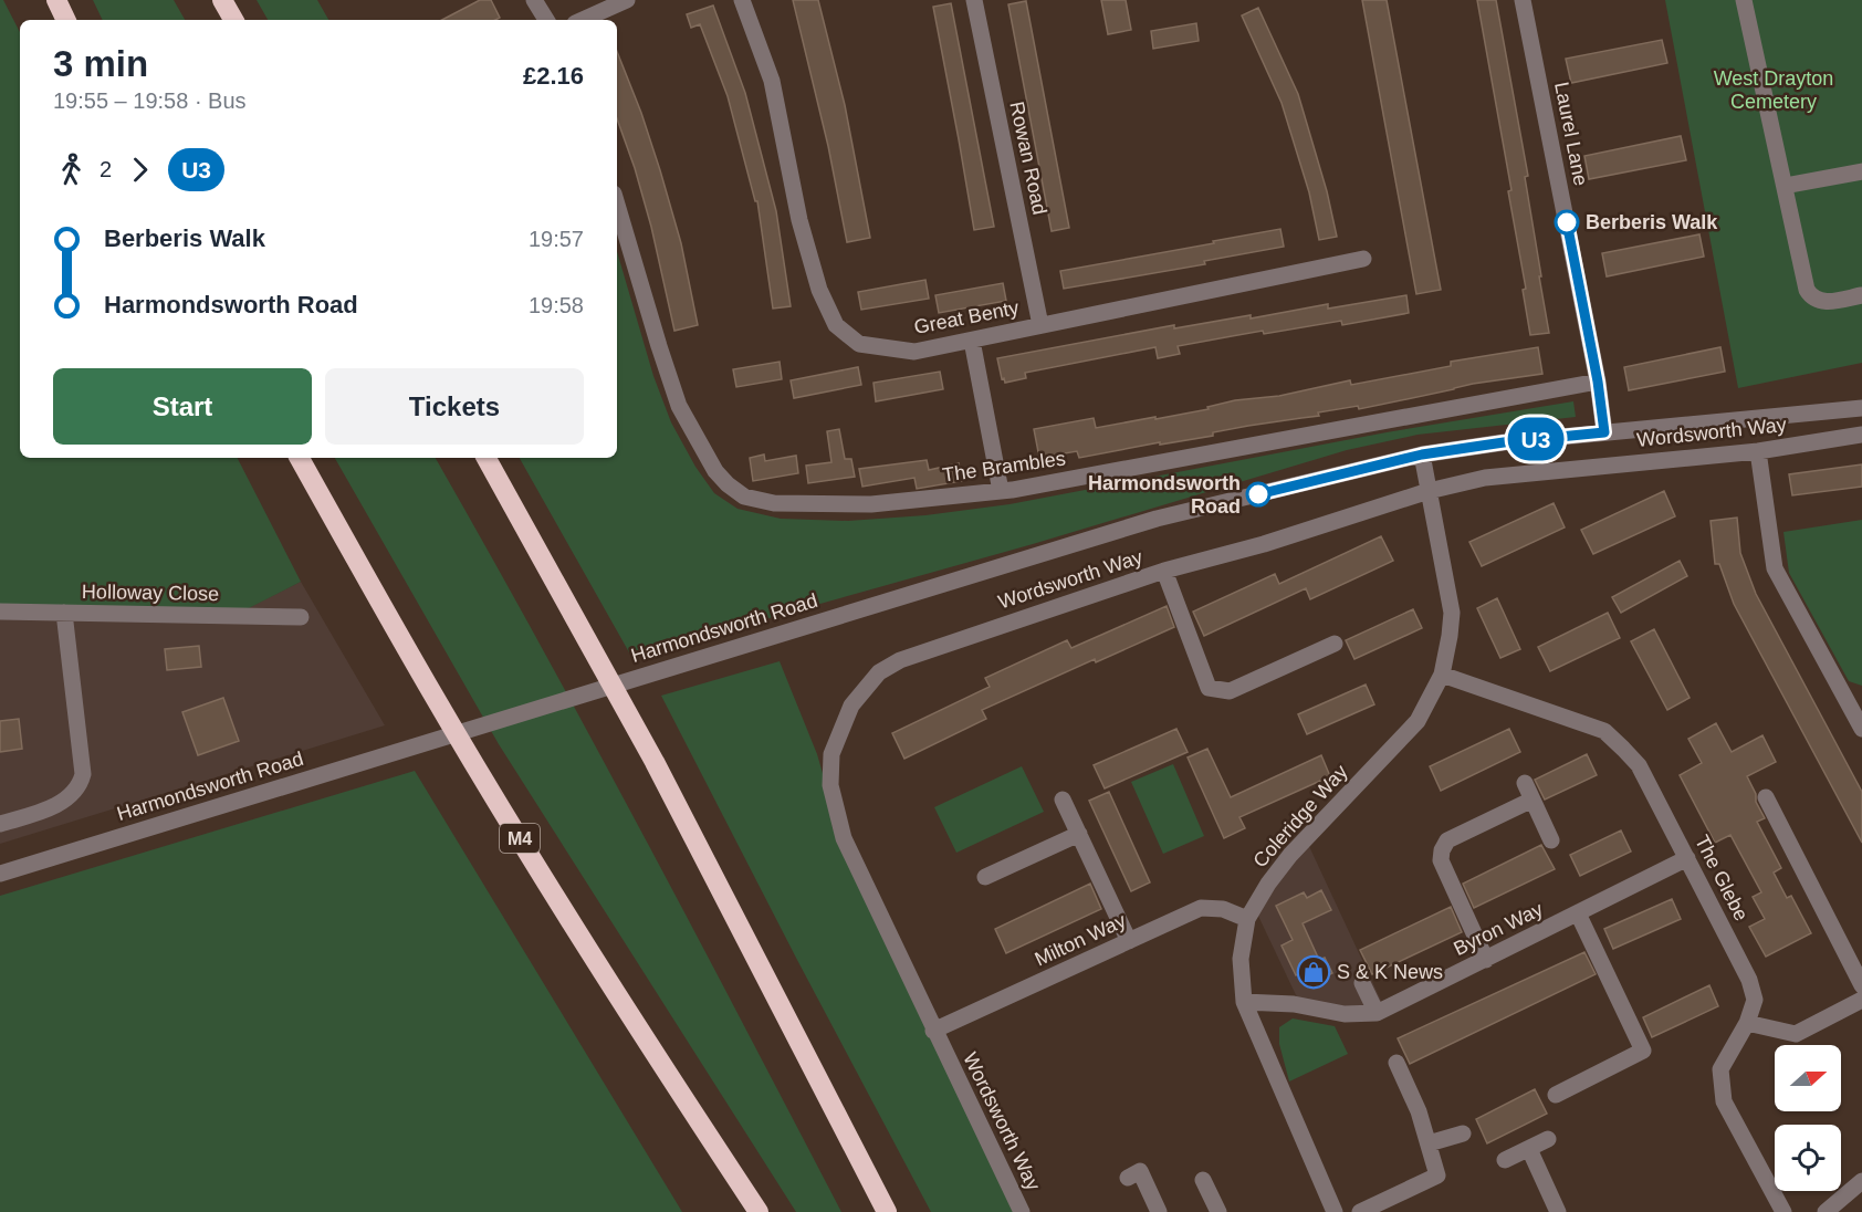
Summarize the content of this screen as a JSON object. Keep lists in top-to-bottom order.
{
  "streets": {
    "highway": ["M4"],
    "street": [
      "Laurel Lane",
      "Rowan Road",
      "Great Benty",
      "Wordsworth Way",
      "The Brambles",
      "Holloway Close",
      "Harmondsworth Road",
      "Coleridge Way",
      "The Glebe",
      "Byron Way",
      "Milton Way"
    ]
  },
  "crossings": [
    ["Laurel Lane", "The Brambles"],
    ["Laurel Lane", "Harmondsworth Road"],
    ["Rowan Road", "Great Benty"],
    ["Wordsworth Way", "Coleridge Way"],
    ["Wordsworth Way", "Milton Way"],
    ["Harmondsworth Road", "Coleridge Way"],
    ["Coleridge Way", "The Glebe"],
    ["Coleridge Way", "Byron Way"],
    ["Coleridge Way", "Milton Way"],
    ["The Glebe", "Byron Way"]
  ],
  "parks": ["West Drayton Cemetery"],
  "places": {
    "other": ["Berberis Walk", "Harmondsworth Road"],
    "shop": ["S & K News"]
  },
  "lines": ["bus line U3"],
  "north": "right",
  "page": {
    "on_map": "U3",
    "heading": ["3 min", "19:55 – 19:58 · Bus", "£2.16"],
    "legs": ["2", "U3"],
    "list": [
      {
        "name": "Berberis Walk",
        "value": "19:57"
      },
      {
        "name": "Harmondsworth Road",
        "value": "19:58"
      }
    ],
    "buttons": ["Start", "Tickets"]
  }
}
